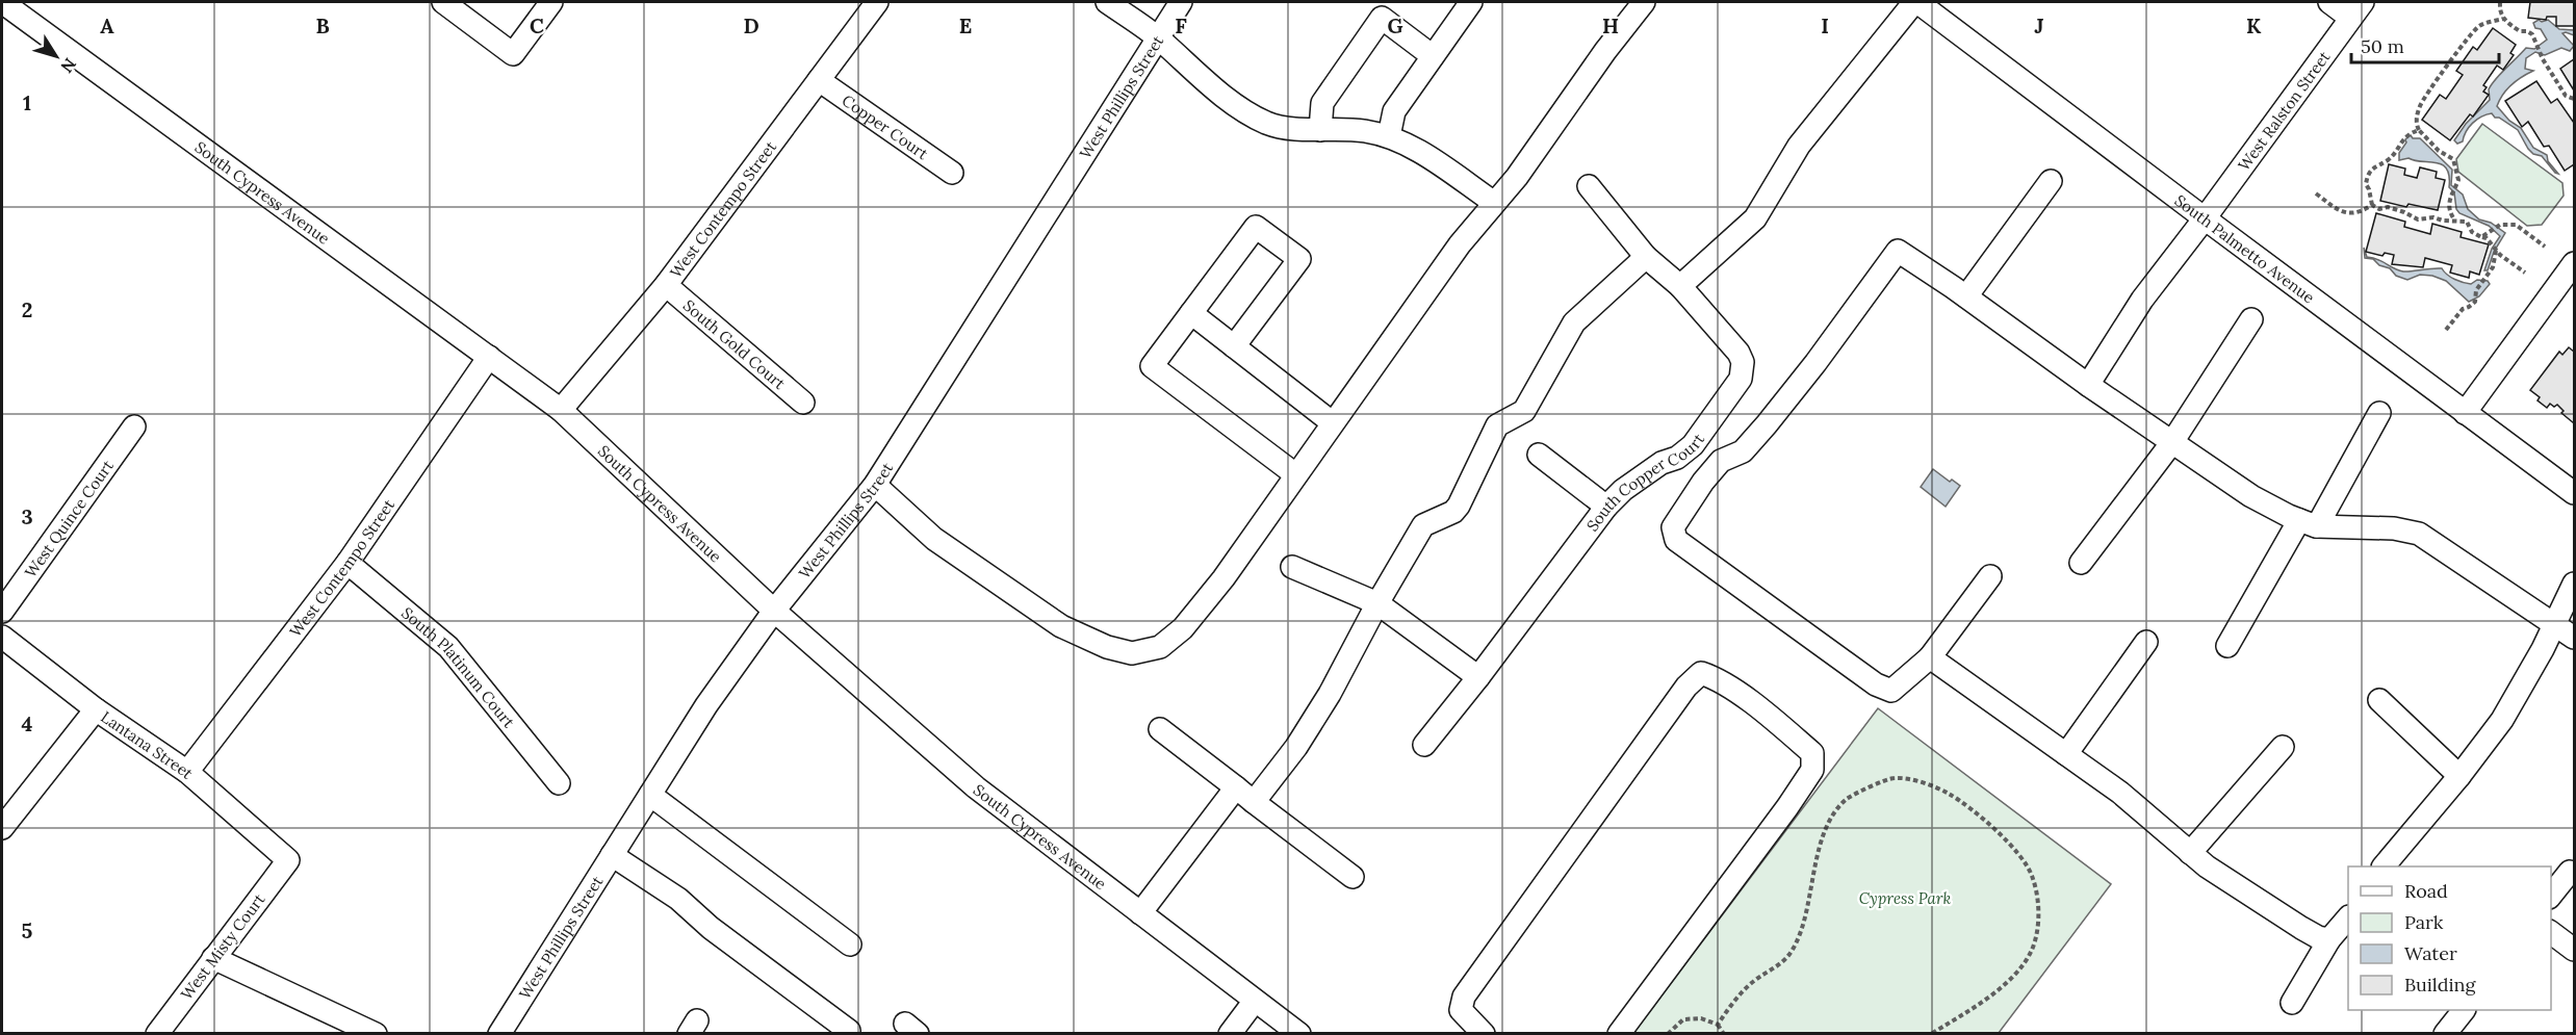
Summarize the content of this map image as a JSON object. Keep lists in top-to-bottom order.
{
  "streets": {
    "street": [
      "West Phillips Street",
      "West Ralston Street",
      "Copper Court",
      "South Cypress Avenue",
      "West Contempo Street",
      "South Palmetto Avenue",
      "South Gold Court",
      "South Copper Court",
      "West Quince Court",
      "South Platinum Court",
      "Lantana Street",
      "West Misty Court"
    ]
  },
  "crossings": [
    ["West Phillips Street", "South Cypress Avenue"],
    ["West Ralston Street", "South Palmetto Avenue"],
    ["Copper Court", "West Contempo Street"],
    ["South Cypress Avenue", "West Contempo Street"],
    ["West Contempo Street", "South Gold Court"],
    ["West Contempo Street", "South Platinum Court"],
    ["West Contempo Street", "Lantana Street"],
    ["Lantana Street", "West Misty Court"]
  ],
  "parks": ["Cypress Park"],
  "legend": [
    "Road",
    "Park",
    "Water",
    "Building"
  ],
  "scale_bar": "50 m",
  "north": "bottom right",
  "grid": {
    "columns": [
      "A",
      "B",
      "C",
      "D",
      "E",
      "F",
      "G",
      "H",
      "I",
      "J",
      "K"
    ],
    "rows": [
      "1",
      "2",
      "3",
      "4",
      "5"
    ]
  }
}
